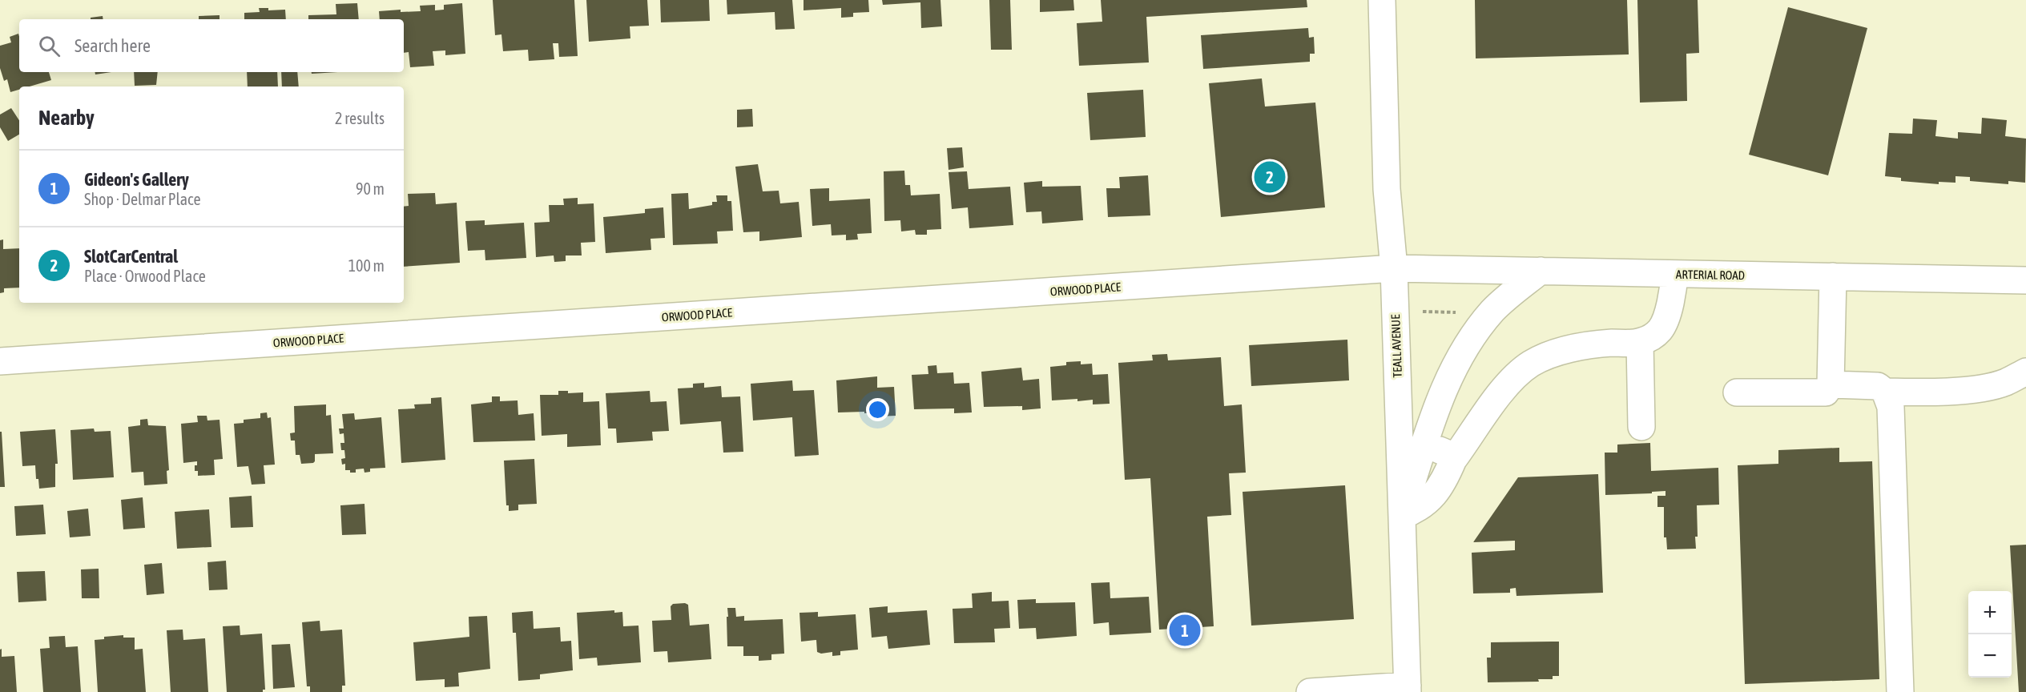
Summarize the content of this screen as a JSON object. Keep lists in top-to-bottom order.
{
  "streets": {
    "street": ["ARTERIAL ROAD", "ORWOOD PLACE", "TEALL AVENUE"]
  },
  "crossings": [
    ["ARTERIAL ROAD", "ORWOOD PLACE"],
    ["ARTERIAL ROAD", "TEALL AVENUE"],
    ["ORWOOD PLACE", "TEALL AVENUE"]
  ],
  "page": {
    "search": "Search here",
    "heading": ["Nearby", "2 results"],
    "list": [
      {
        "mark": "1",
        "name": "Gideon's Gallery",
        "note": "Shop · Delmar Place",
        "value": "90 m"
      },
      {
        "mark": "2",
        "name": "SlotCarCentral",
        "note": "Place · Orwood Place",
        "value": "100 m"
      }
    ],
    "pins": ["2", "1"],
    "map_buttons": ["+", "−"]
  }
}
